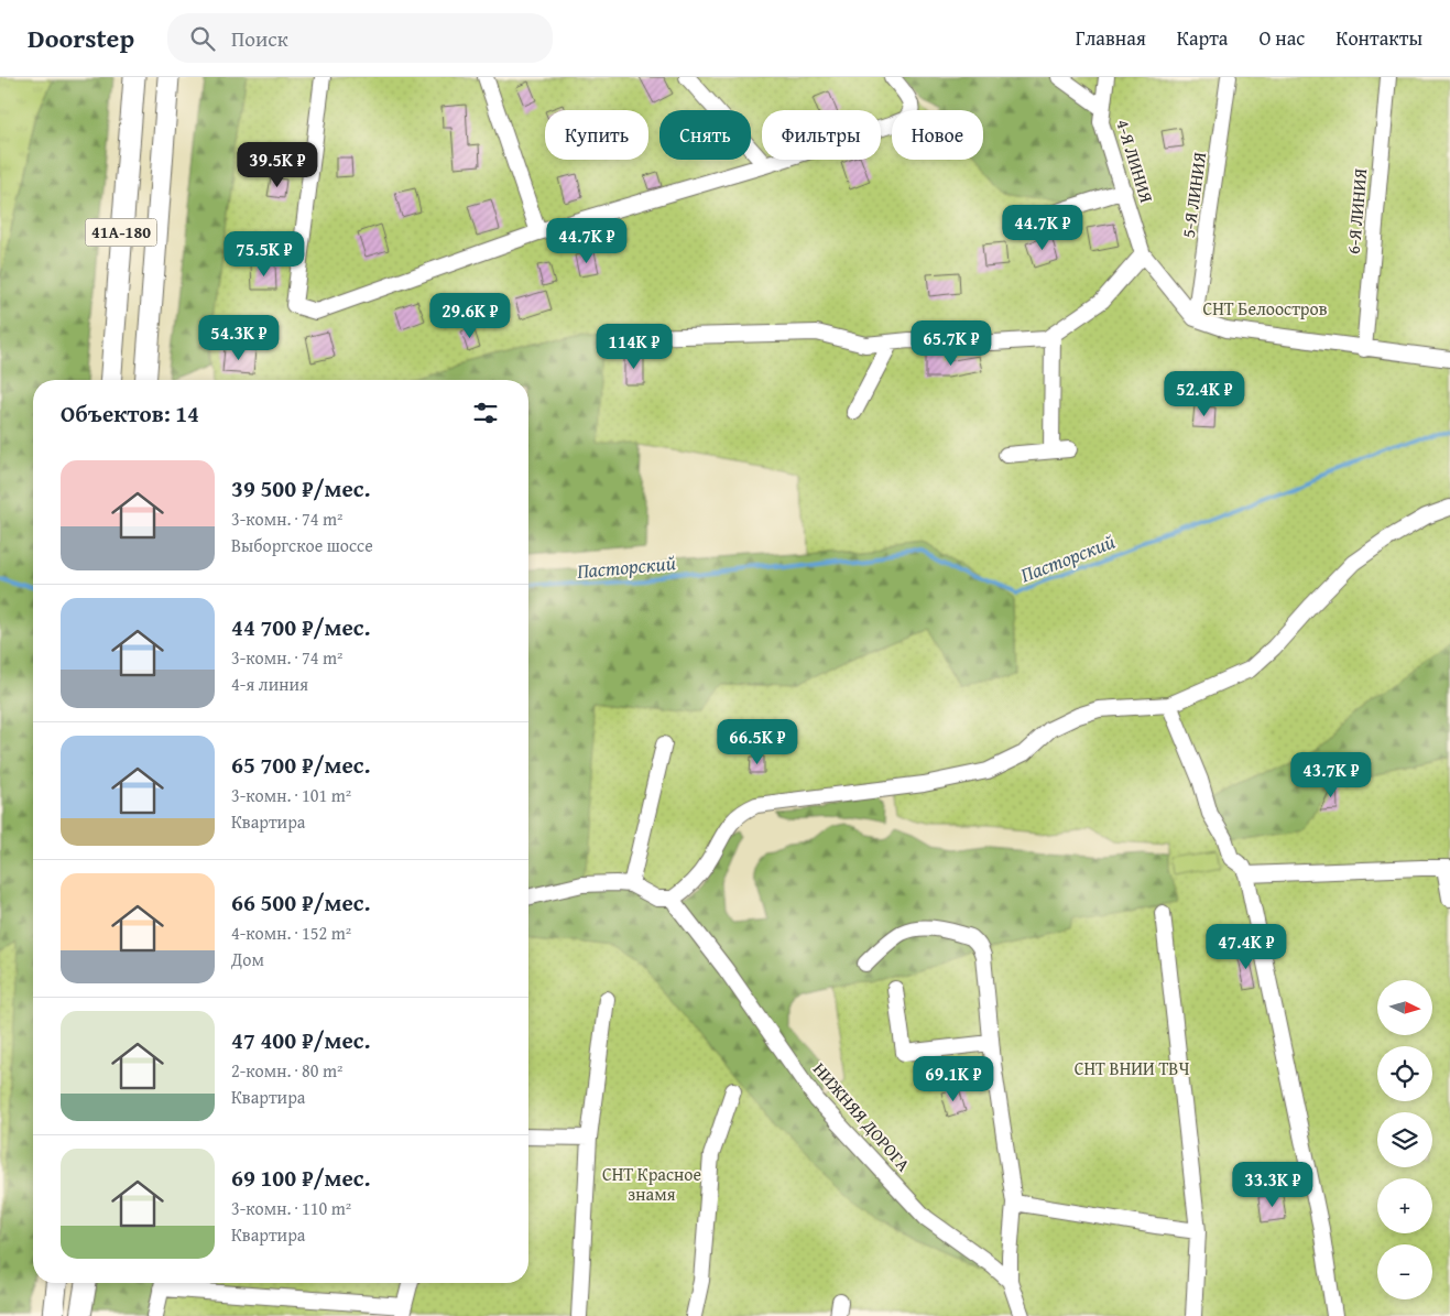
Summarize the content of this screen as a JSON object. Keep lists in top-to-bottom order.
{
  "streets": {
    "main road": ["41А-180"],
    "street": [
      "4-Я ЛИНИЯ",
      "5-Я ЛИНИЯ",
      "6-Я ЛИНИЯ",
      "НИЖНЯЯ ДОРОГА"
    ]
  },
  "water": ["Пасторский"],
  "parks": ["СНТ Белоостров", "СНТ ВНИИ ТВЧ", "СНТ Красное знамя"],
  "north": "right",
  "page": {
    "header": "Doorstep",
    "search": "Поиск",
    "nav": [
      "Главная",
      "Карта",
      "О нас",
      "Контакты"
    ],
    "chip": [
      "Купить",
      "Снять",
      "Фильтры",
      "Новое"
    ],
    "price": [
      "39.5K ₽",
      "44.7K ₽",
      "44.7K ₽",
      "75.5K ₽",
      "29.6K ₽",
      "54.3K ₽",
      "65.7K ₽",
      "114K ₽",
      "52.4K ₽",
      "66.5K ₽",
      "43.7K ₽",
      "47.4K ₽",
      "69.1K ₽",
      "33.3K ₽"
    ],
    "heading": "Объектов: 14",
    "list": [
      {
        "name": "39 500 ₽/мес.",
        "note": "3-комн. · 74 m² · Выборгское шоссе"
      },
      {
        "name": "44 700 ₽/мес.",
        "note": "3-комн. · 74 m² · 4-я линия"
      },
      {
        "name": "65 700 ₽/мес.",
        "note": "3-комн. · 101 m² · Квартира"
      },
      {
        "name": "66 500 ₽/мес.",
        "note": "4-комн. · 152 m² · Дом"
      },
      {
        "name": "47 400 ₽/мес.",
        "note": "2-комн. · 80 m² · Квартира"
      },
      {
        "name": "69 100 ₽/мес.",
        "note": "3-комн. · 110 m² · Квартира"
      }
    ],
    "map_buttons": ["+", "−"]
  }
}
